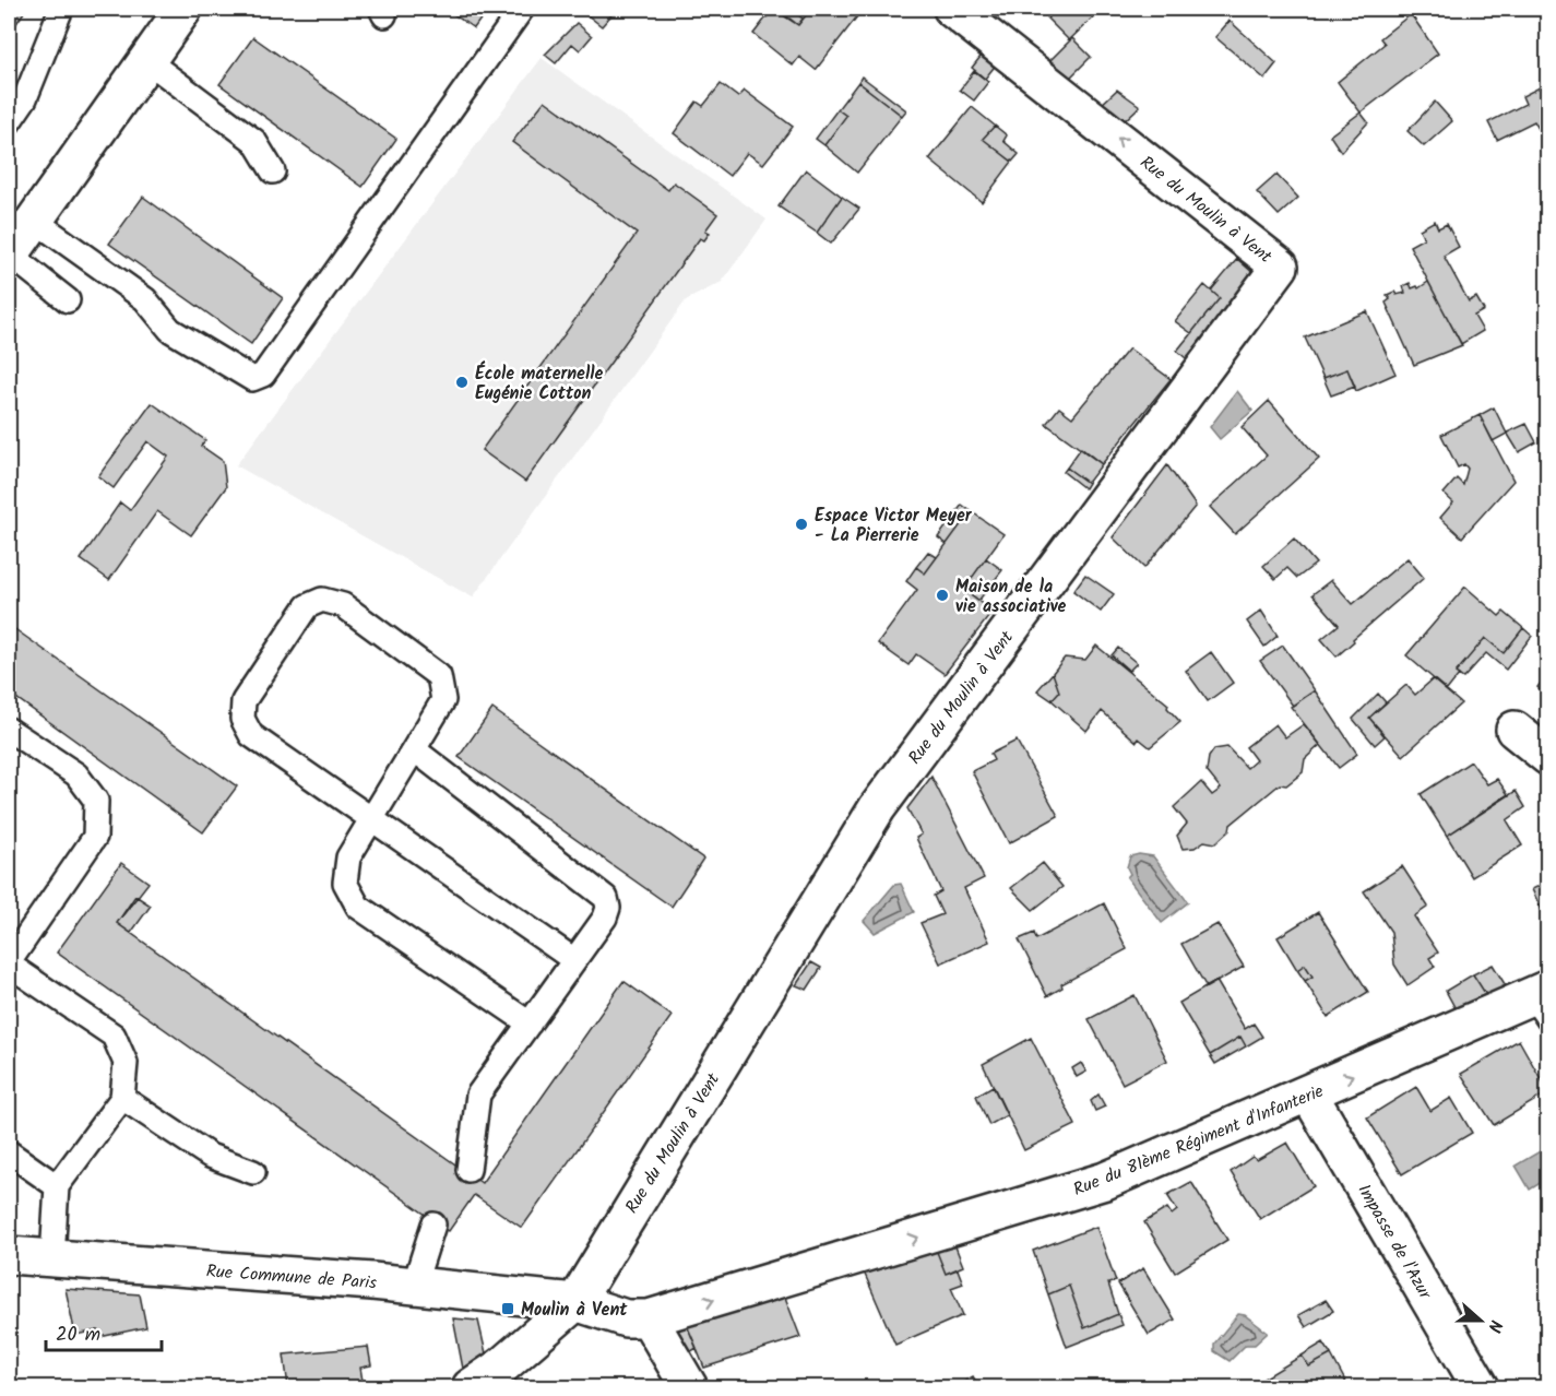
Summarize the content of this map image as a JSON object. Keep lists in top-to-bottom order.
{
  "streets": {
    "street": [
      "Rue du Moulin à Vent",
      "Rue du 81ème Régiment d'Infanterie",
      "Impasse de l'Azur",
      "Rue Commune de Paris"
    ]
  },
  "crossings": [
    ["Rue du Moulin à Vent", "Rue Commune de Paris"],
    ["Rue du 81ème Régiment d'Infanterie", "Impasse de l'Azur"],
    ["Rue du 81ème Régiment d'Infanterie", "Rue Commune de Paris"]
  ],
  "one_way": ["Rue du Moulin à Vent", "Rue du 81ème Régiment d'Infanterie"],
  "places": {
    "other": ["École maternelle Eugénie Cotton", "Espace Victor Meyer - La Pierrerie", "Maison de la vie associative"],
    "transit": ["Moulin à Vent"]
  },
  "scale_bar": "20 m",
  "north": "right"
}
